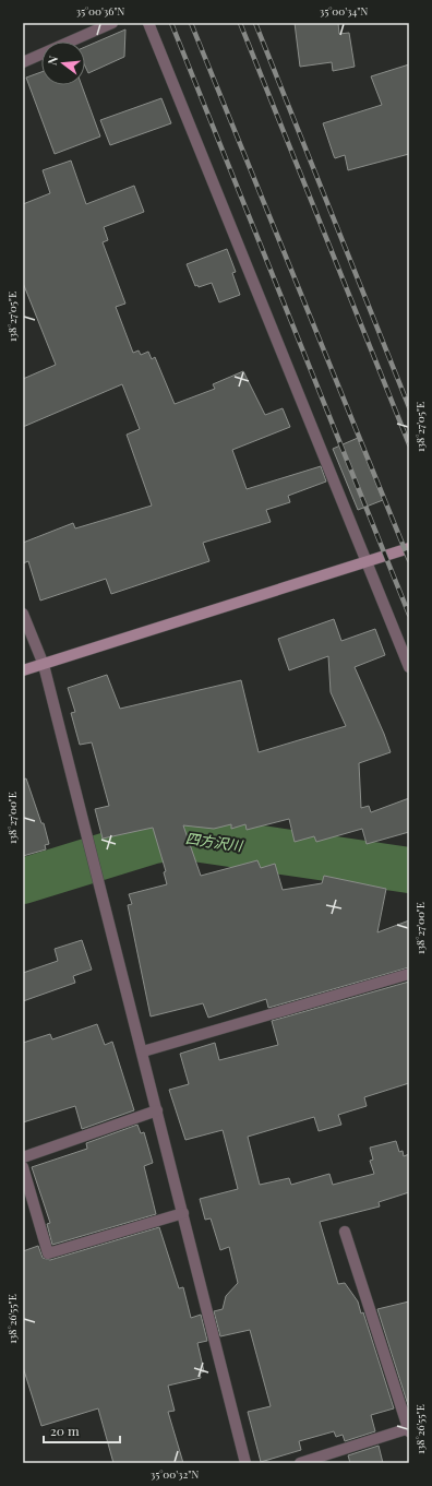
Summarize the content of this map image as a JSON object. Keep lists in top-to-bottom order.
{
  "water": ["四方沢川"],
  "scale_bar": "20 m",
  "north": "left",
  "coordinates": [
    "35°00'36\"N",
    "35°00'34\"N",
    "138°27'05\"E",
    "138°27'00\"E",
    "138°26'55\"E",
    "35°00'32\"N"
  ]
}
